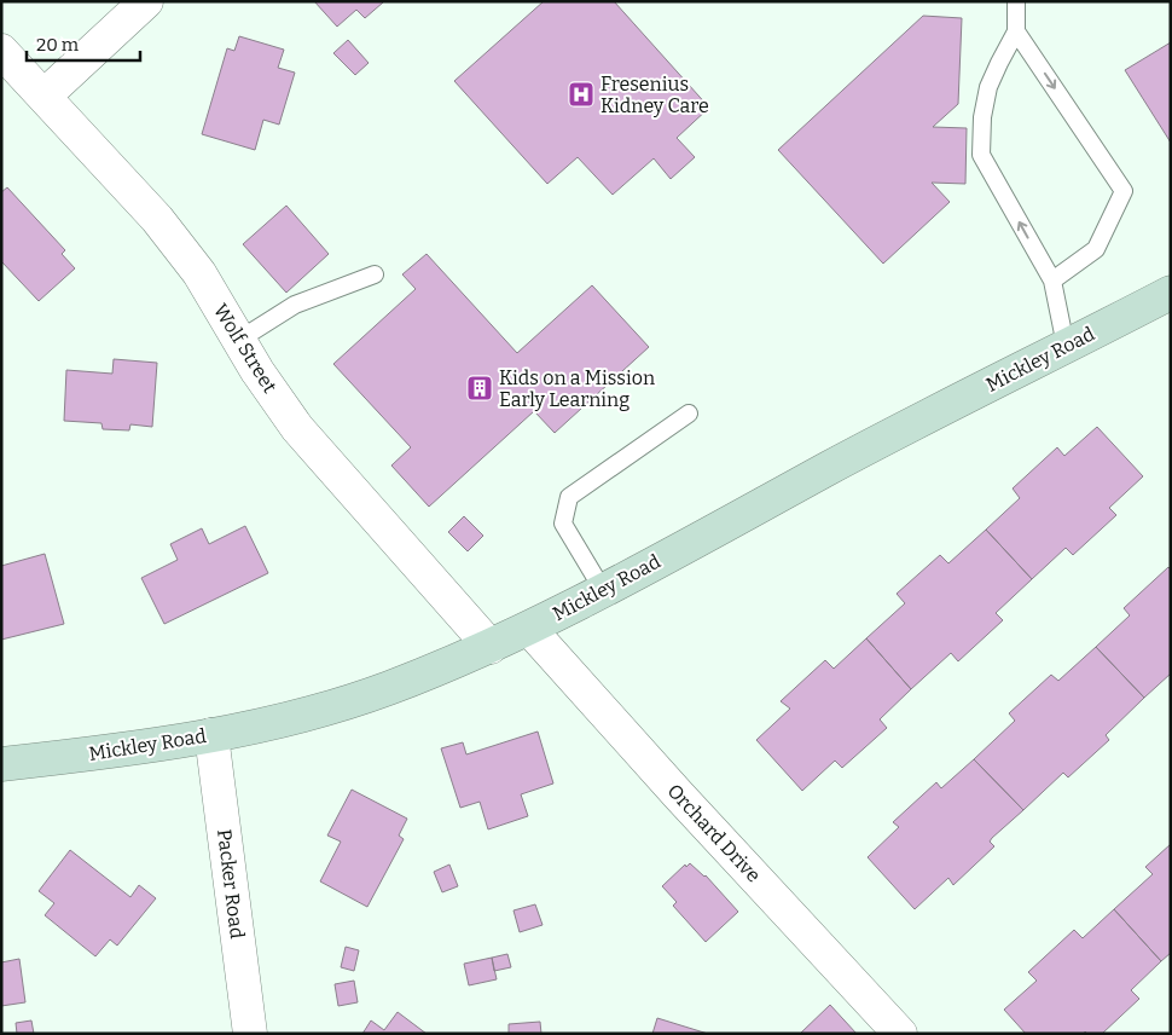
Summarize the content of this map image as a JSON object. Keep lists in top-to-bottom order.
{
  "streets": {
    "street": [
      "Wolf Street",
      "Mickley Road",
      "Orchard Drive",
      "Packer Road"
    ]
  },
  "crossings": [
    ["Wolf Street", "Mickley Road"],
    ["Mickley Road", "Orchard Drive"],
    ["Mickley Road", "Packer Road"]
  ],
  "places": {
    "hospital": ["Fresenius Kidney Care"],
    "building": ["Kids on a Mission Early Learning"]
  },
  "scale_bar": "20 m"
}
